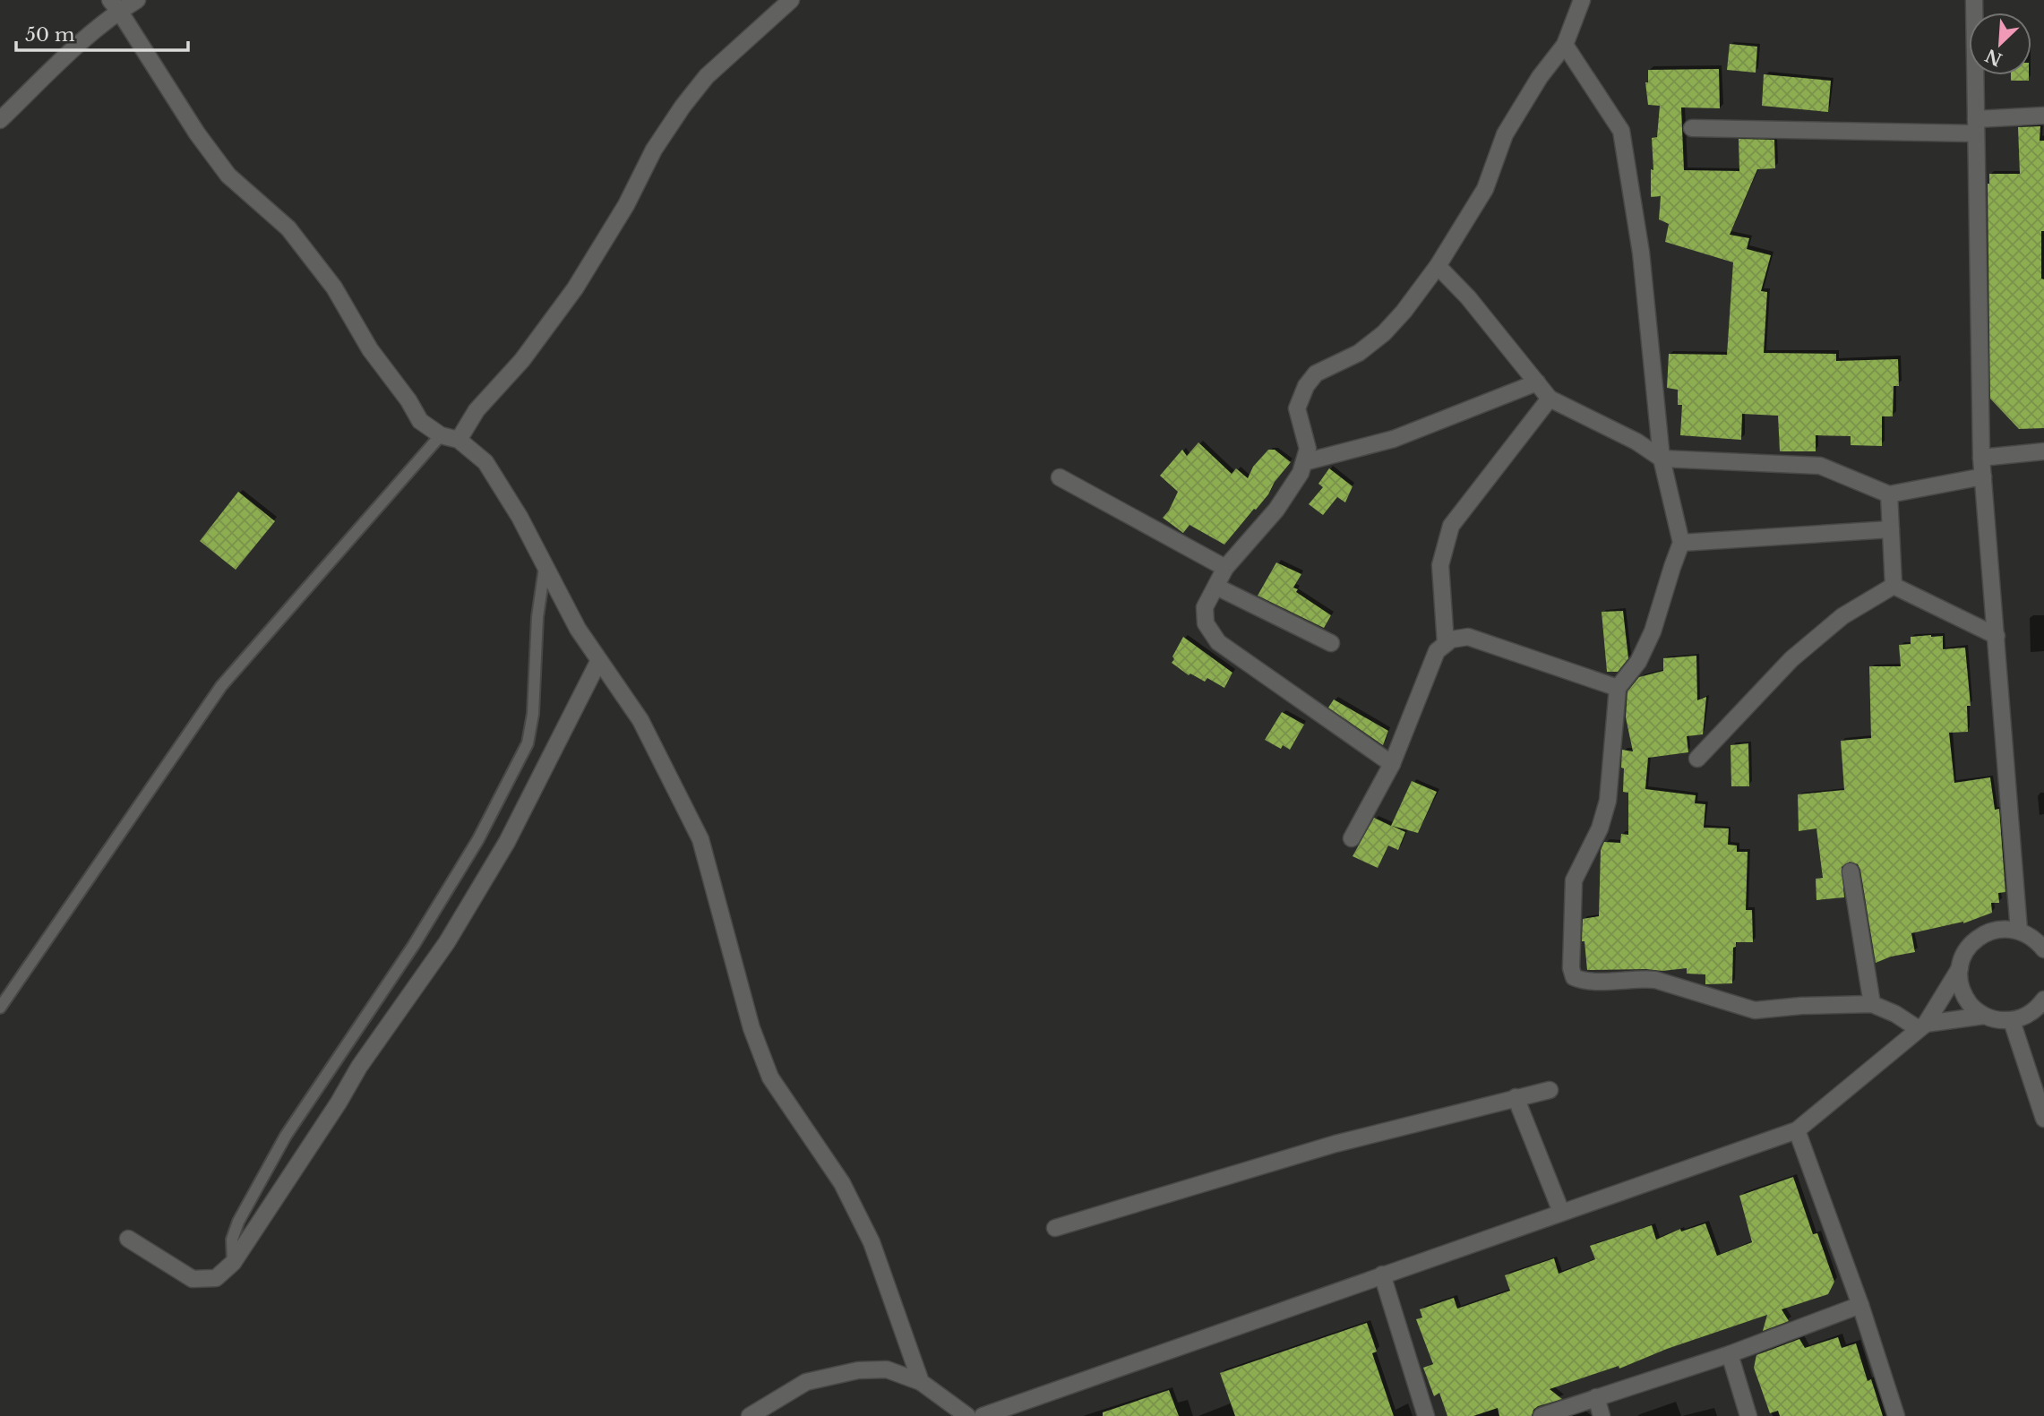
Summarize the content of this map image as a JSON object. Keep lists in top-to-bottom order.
{
  "scale_bar": "50 m",
  "north": "bottom left"
}
